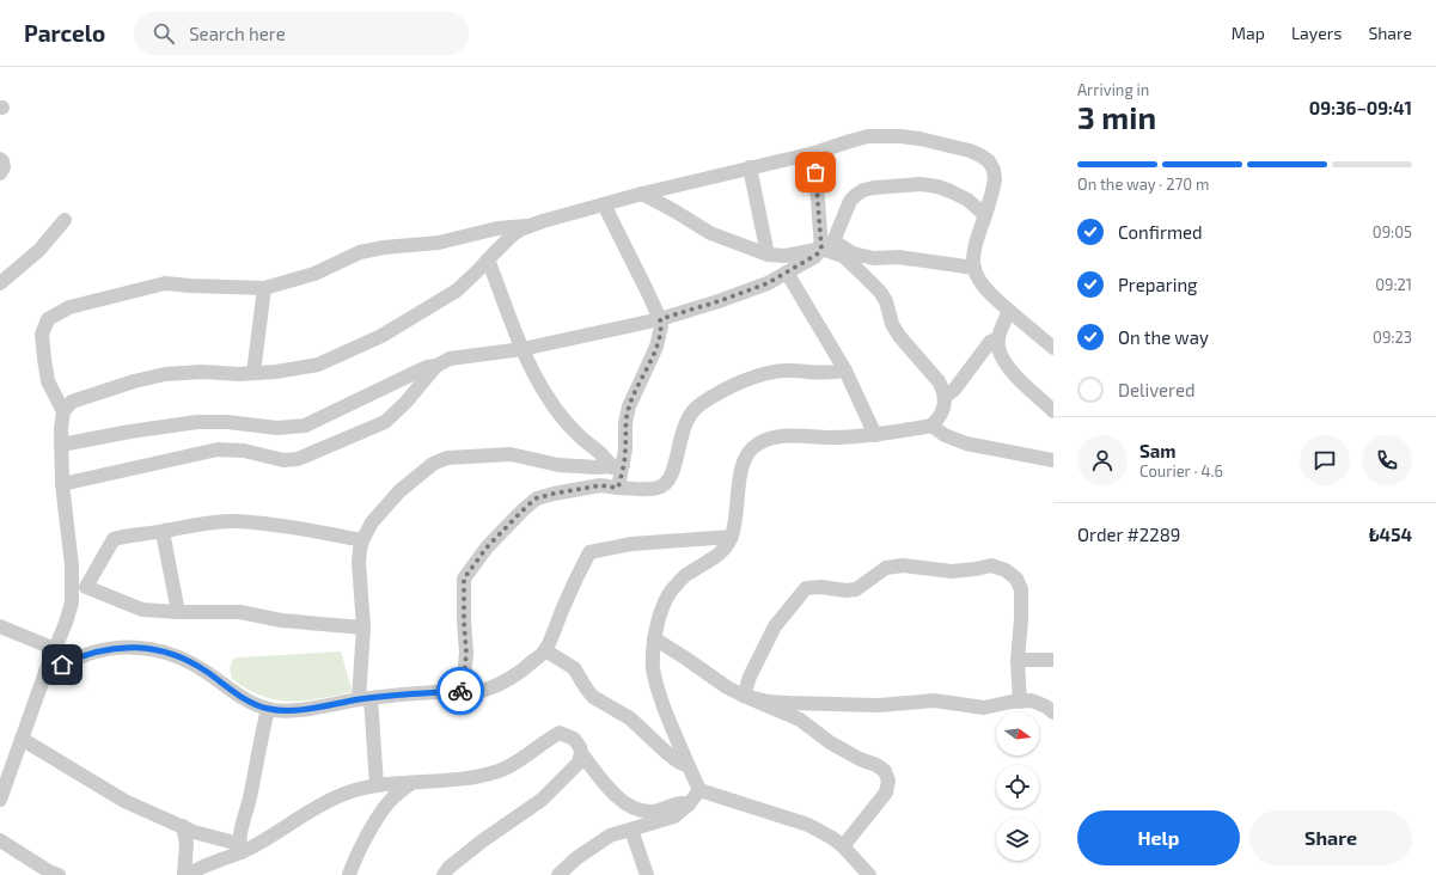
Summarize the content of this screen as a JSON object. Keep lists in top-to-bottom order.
{
  "north": "right",
  "page": {
    "header": "Parcelo",
    "search": "Search here",
    "nav": ["Map", "Layers", "Share"],
    "heading": ["3 min", "Arriving in", "09:36–09:41"],
    "panel": [
      "Sam",
      "Courier · 4.6",
      "Order #2289",
      "₺454"
    ],
    "bar": "On the way · 270 m",
    "list": [
      ["Confirmed", "09:05"],
      ["Preparing", "09:21"],
      ["On the way", "09:23"],
      "Delivered"
    ],
    "buttons": ["Help", "Share"]
  }
}
